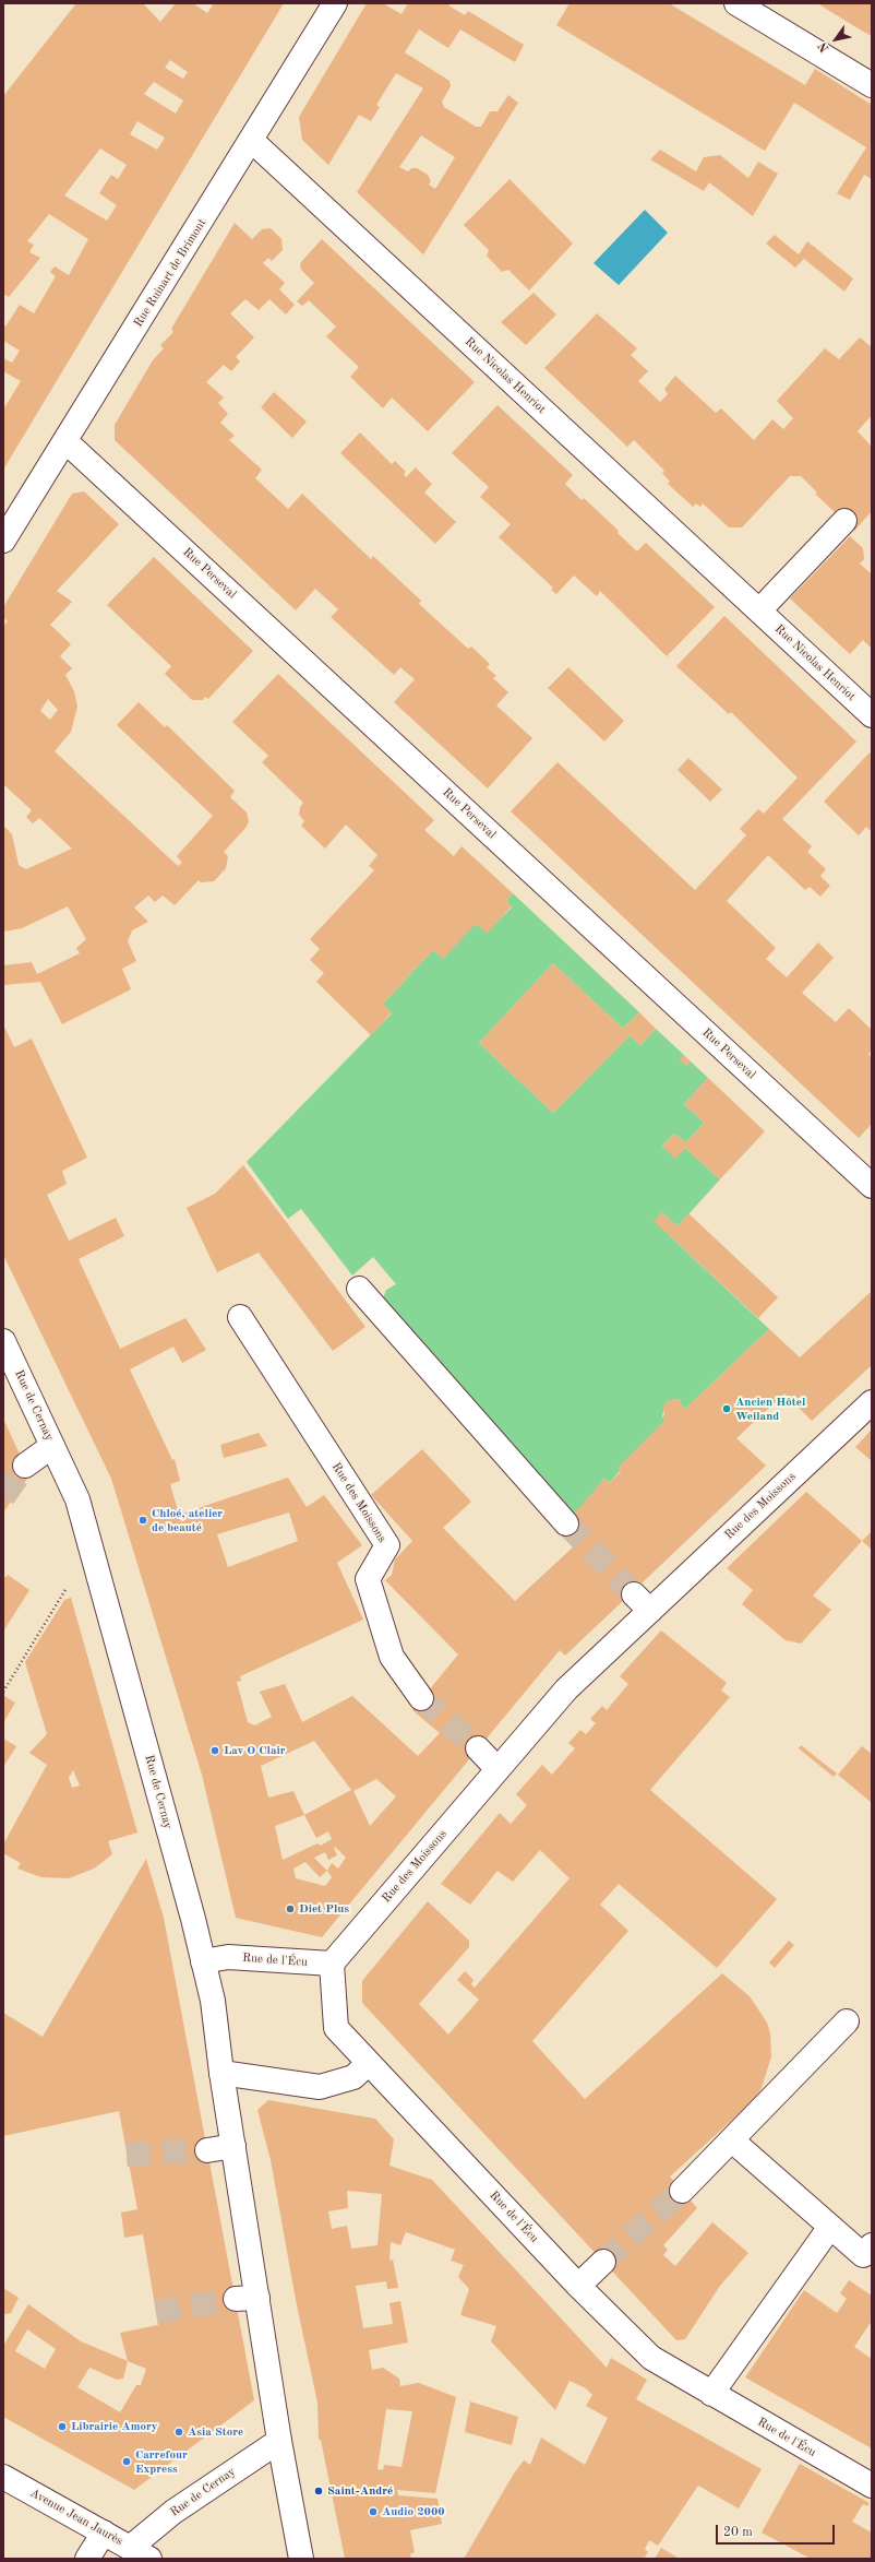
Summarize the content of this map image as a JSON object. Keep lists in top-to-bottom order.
{
  "streets": {
    "street": [
      "Rue Ruinart de Brimont",
      "Rue Nicolas Henriot",
      "Rue Perseval",
      "Rue de Cernay",
      "Rue des Moissons",
      "Rue de l'Écu",
      "Avenue Jean Jaurès"
    ]
  },
  "crossings": [
    ["Rue Ruinart de Brimont", "Rue Nicolas Henriot"],
    ["Rue Ruinart de Brimont", "Rue Perseval"],
    ["Rue de Cernay", "Rue de l'Écu"],
    ["Rue de Cernay", "Avenue Jean Jaurès"],
    ["Rue des Moissons", "Rue de l'Écu"]
  ],
  "places": [
    "Ancien Hôtel Weiland",
    "Chloé, atelier de beauté",
    "Lav O Clair",
    "Diet Plus",
    "Librairie Amory",
    "Asia Store",
    "Carrefour Express",
    "Saint-André",
    "Audio 2000"
  ],
  "scale_bar": "20 m",
  "north": "bottom left"
}
